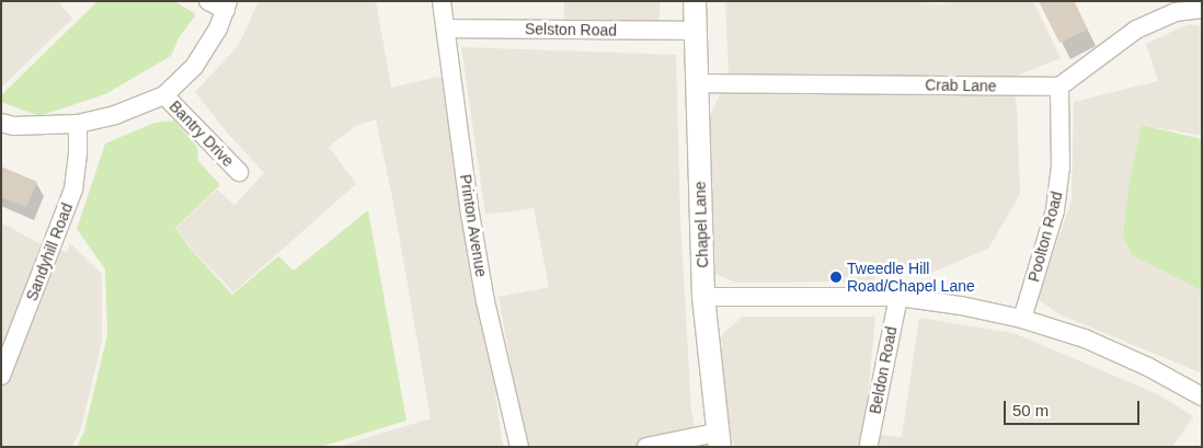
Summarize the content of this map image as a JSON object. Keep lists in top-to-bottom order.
{
  "streets": {
    "street": [
      "Selston Road",
      "Crab Lane",
      "Bantry Drive",
      "Chapel Lane",
      "Printon Avenue",
      "Poolton Road",
      "Sandyhill Road",
      "Beldon Road"
    ]
  },
  "crossings": [
    ["Selston Road", "Chapel Lane"],
    ["Selston Road", "Printon Avenue"],
    ["Crab Lane", "Chapel Lane"],
    ["Crab Lane", "Poolton Road"]
  ],
  "places": ["Tweedle Hill Road/Chapel Lane"],
  "scale_bar": "50 m"
}
